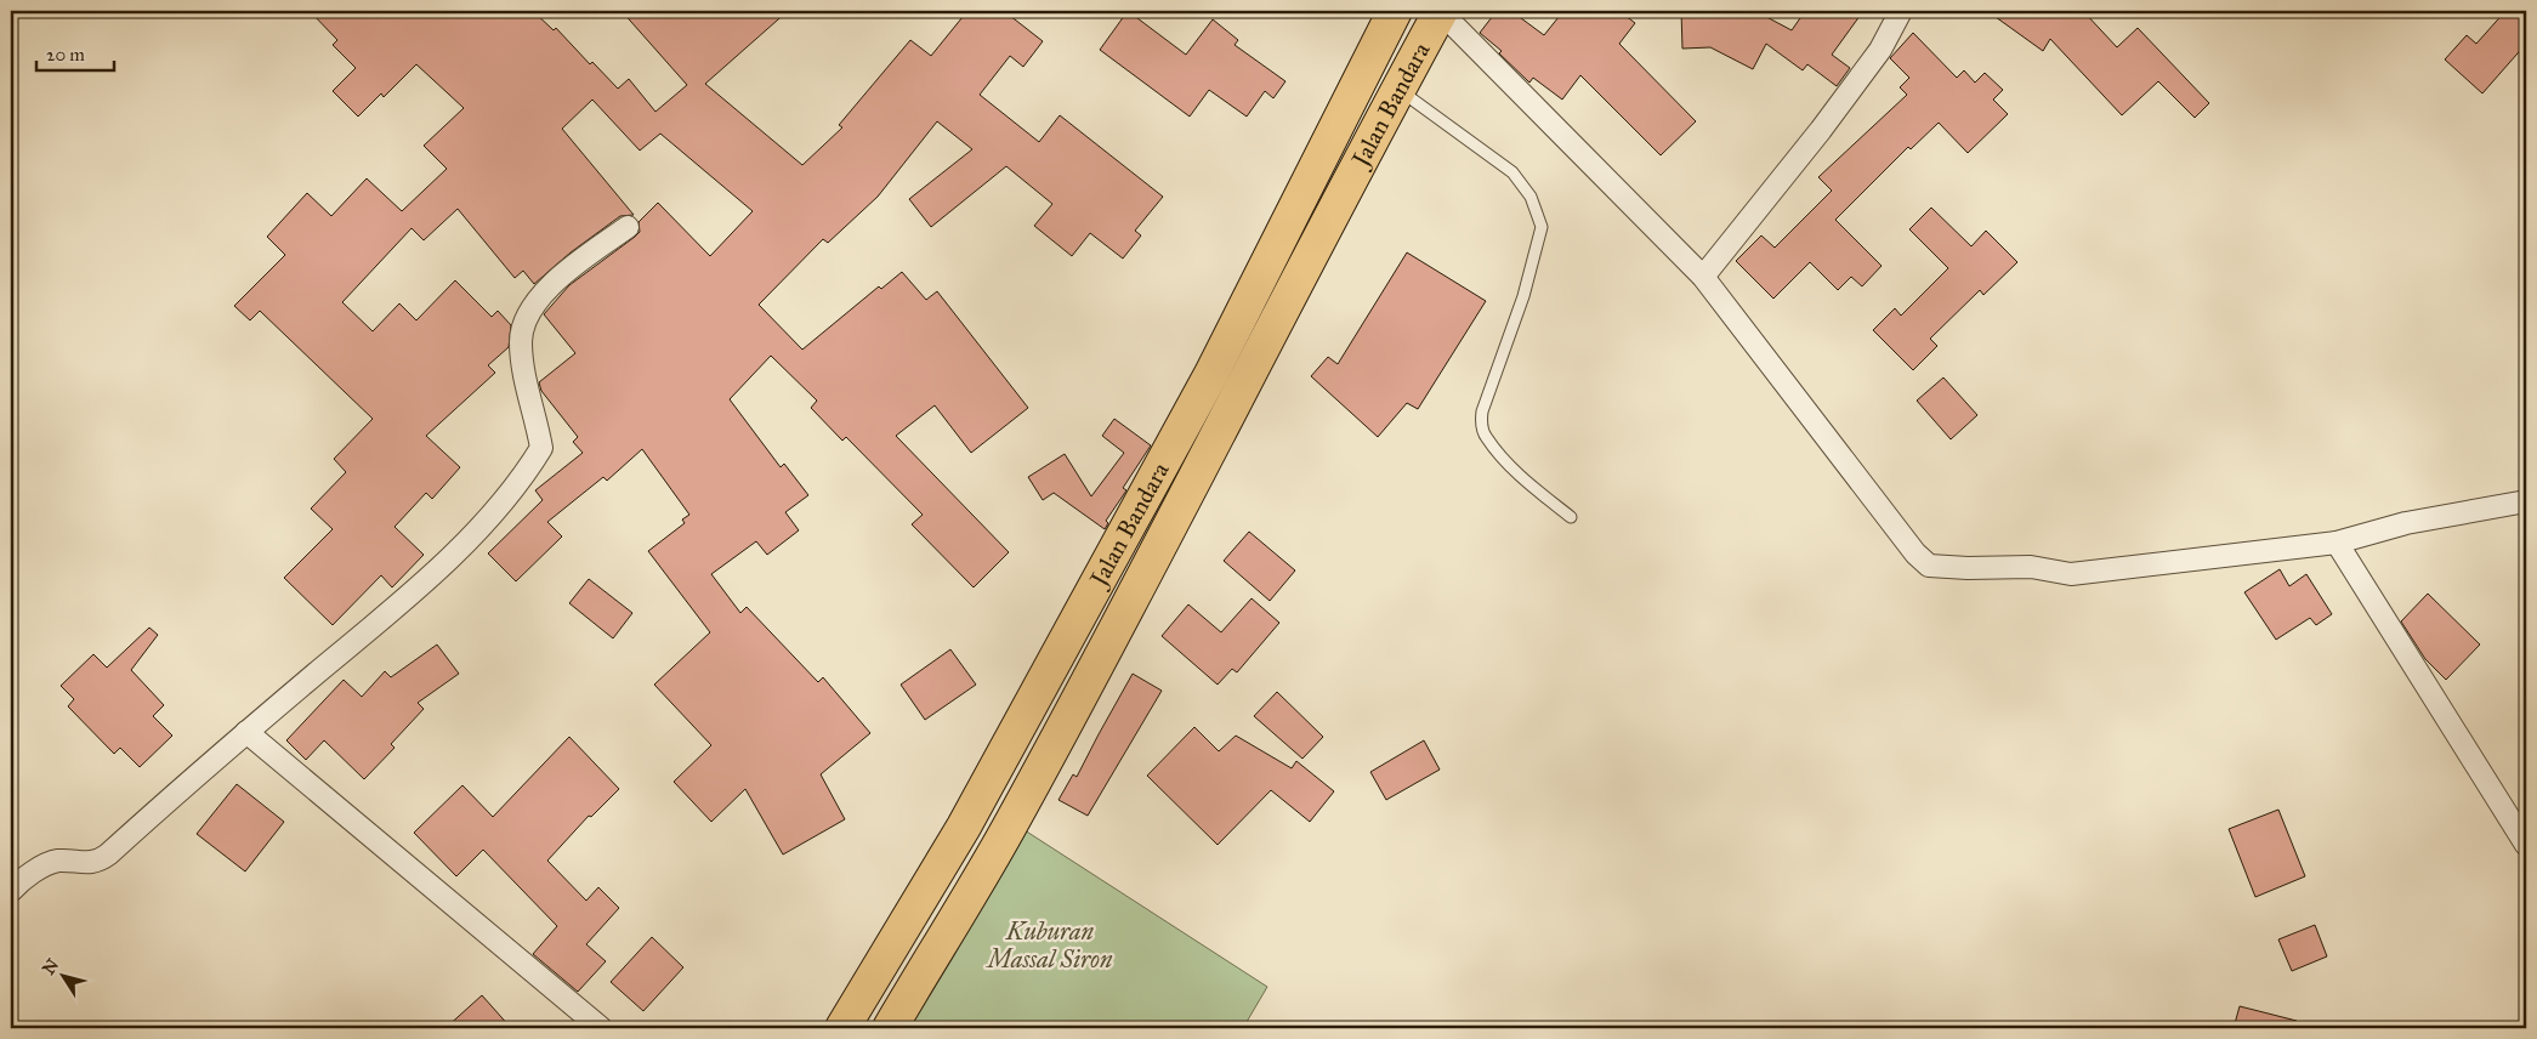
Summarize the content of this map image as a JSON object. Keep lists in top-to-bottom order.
{
  "streets": {
    "highway": ["Jalan Bandara"]
  },
  "parks": ["Kuburan Massal Siron"],
  "scale_bar": "20 m",
  "north": "top left"
}
